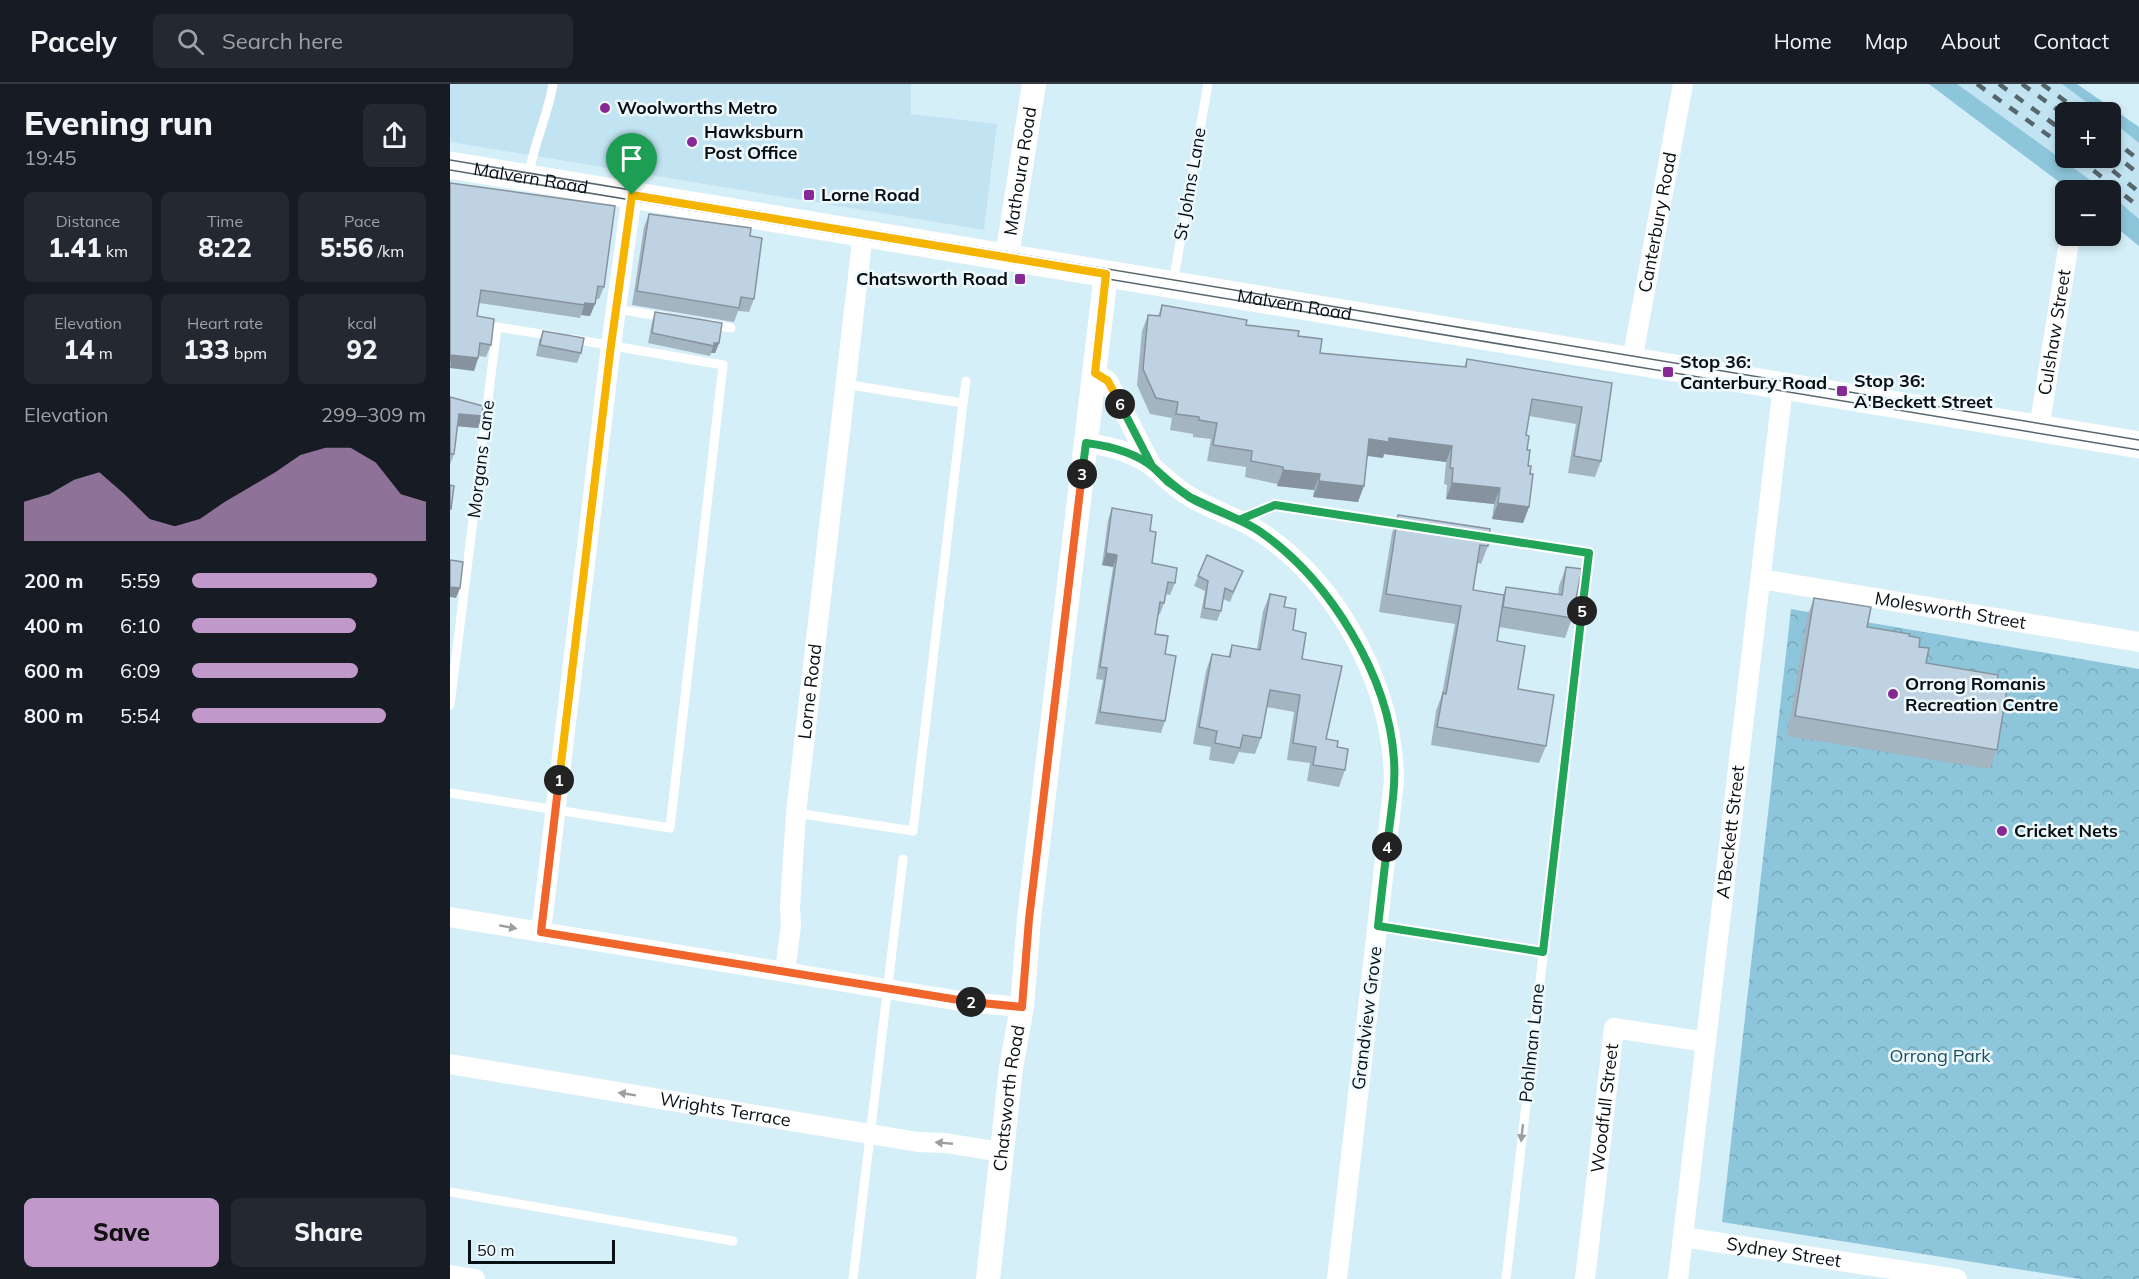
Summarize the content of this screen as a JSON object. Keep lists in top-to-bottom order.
{
  "streets": {
    "main road": ["Malvern Road"],
    "street": [
      "Mathoura Road",
      "Canterbury Road",
      "Culshaw Street",
      "Molesworth Street",
      "Lorne Road",
      "A'Beckett Street",
      "Grandview Grove",
      "Chatsworth Road",
      "Woodfull Street",
      "Wrights Terrace",
      "Sydney Street"
    ],
    "lane": ["St Johns Lane", "Morgans Lane", "Pohlman Lane"]
  },
  "crossings": [
    ["Mathoura Road", "Malvern Road"],
    ["Malvern Road", "St Johns Lane"],
    ["Malvern Road", "Canterbury Road"],
    ["Malvern Road", "Culshaw Street"],
    ["Malvern Road", "Lorne Road"],
    ["Malvern Road", "A'Beckett Street"],
    ["Malvern Road", "Chatsworth Road"],
    ["Molesworth Street", "A'Beckett Street"],
    ["A'Beckett Street", "Woodfull Street"],
    ["A'Beckett Street", "Sydney Street"],
    ["Grandview Grove", "Chatsworth Road"],
    ["Chatsworth Road", "Wrights Terrace"]
  ],
  "one_way": ["Pohlman Lane"],
  "parks": ["Orrong Park"],
  "places": {
    "other": [
      "Woolworths Metro",
      "Hawksburn Post Office",
      "Orrong Romanis Recreation Centre",
      "Cricket Nets"
    ],
    "transit": [
      "Lorne Road",
      "Chatsworth Road",
      "Stop 36: Canterbury Road",
      "Stop 36: A'Beckett Street"
    ]
  },
  "scale_bar": "50 m",
  "page": {
    "header": "Pacely",
    "search": "Search here",
    "nav": [
      "Home",
      "Map",
      "About",
      "Contact"
    ],
    "heading": ["Evening run", "19:45"],
    "map_buttons": ["+", "−"],
    "stats": [
      ["Distance", "1.41 km"],
      ["Time", "8:22"],
      ["Pace", "5:56 /km"],
      ["Elevation", "14 m"],
      ["Heart rate", "133 bpm"],
      ["kcal", "92"]
    ],
    "pins": [
      "6",
      "3",
      "5",
      "1",
      "4",
      "2"
    ],
    "chart": ["Elevation", "299–309 m"],
    "list": [
      {
        "name": "200 m",
        "note": "5:59"
      },
      {
        "name": "400 m",
        "note": "6:10"
      },
      {
        "name": "600 m",
        "note": "6:09"
      },
      {
        "name": "800 m",
        "note": "5:54"
      }
    ],
    "buttons": ["Save", "Share"],
    "scale": "50 m"
  }
}
